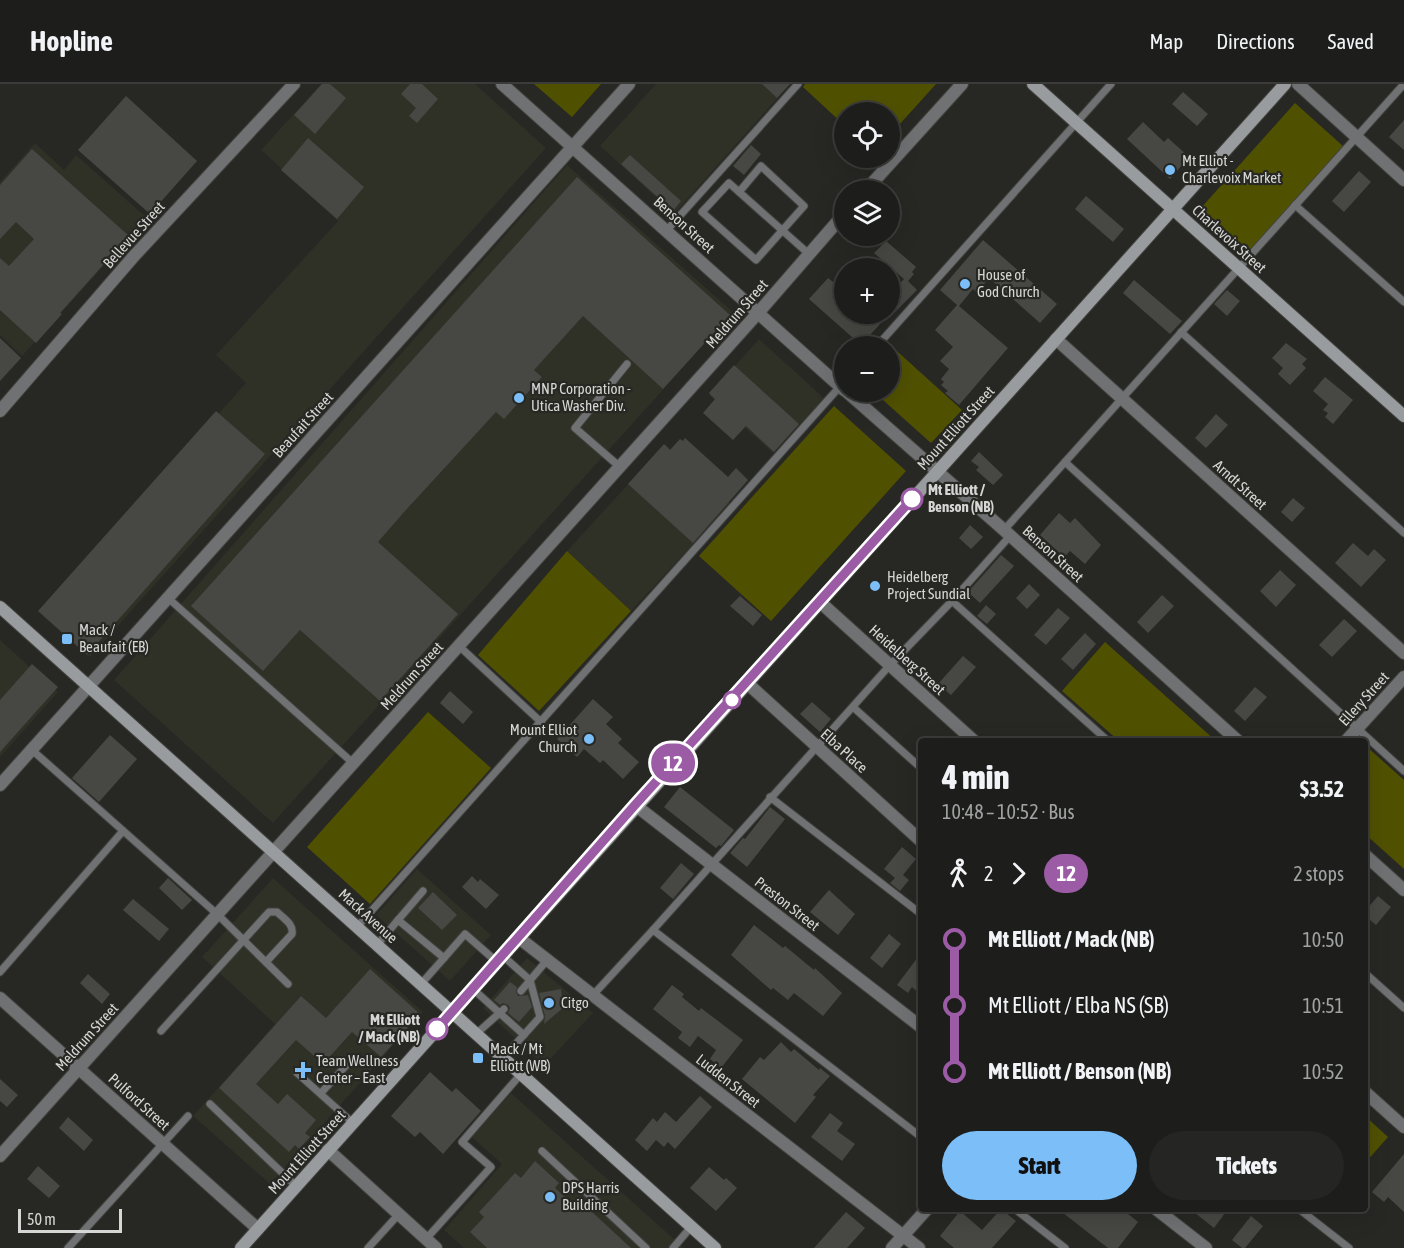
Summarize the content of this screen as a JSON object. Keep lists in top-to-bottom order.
{
  "streets": {
    "main road": ["Charlevoix Street", "Mount Elliott Street", "Mack Avenue"],
    "street": [
      "Benson Street",
      "Bellevue Street",
      "Meldrum Street",
      "Beaufait Street",
      "Arndt Street",
      "Heidelberg Street",
      "Ellery Street",
      "Elba Place",
      "Preston Street",
      "Ludden Street",
      "Pulford Street"
    ]
  },
  "crossings": [
    ["Benson Street", "Meldrum Street"],
    ["Benson Street", "Beaufait Street"],
    ["Benson Street", "Mount Elliott Street"],
    ["Charlevoix Street", "Mount Elliott Street"],
    ["Meldrum Street", "Mack Avenue"],
    ["Meldrum Street", "Pulford Street"],
    ["Beaufait Street", "Mack Avenue"],
    ["Mount Elliott Street", "Arndt Street"],
    ["Mount Elliott Street", "Heidelberg Street"],
    ["Mount Elliott Street", "Elba Place"],
    ["Mount Elliott Street", "Preston Street"],
    ["Mount Elliott Street", "Mack Avenue"],
    ["Mount Elliott Street", "Ludden Street"],
    ["Mount Elliott Street", "Pulford Street"]
  ],
  "places": {
    "other": [
      "Mt Elliot - Charlevoix Market",
      "House of God Church",
      "MNP Corporation - Utica Washer Div.",
      "Mt Elliott / Benson (NB)",
      "Heidelberg Project Sundial",
      "Mount Elliot Church",
      "Citgo",
      "Mt Elliott / Mack (NB)",
      "DPS Harris Building"
    ],
    "transit": ["Mack / Beaufait (EB)", "Mack / Mt Elliott (WB)"],
    "health": ["Team Wellness Center – East"]
  },
  "lines": ["bus line 12"],
  "scale_bar": "50 m",
  "page": {
    "header": "Hopline",
    "nav": ["Map", "Directions", "Saved"],
    "on_map": "12",
    "map_buttons": ["+", "−"],
    "heading": ["4 min", "10:48 – 10:52 · Bus", "$3.52"],
    "legs": ["2", "12", "2 stops"],
    "list": [
      {
        "name": "Mt Elliott / Mack (NB)",
        "value": "10:50"
      },
      {
        "name": "Mt Elliott / Elba NS (SB)",
        "value": "10:51"
      },
      {
        "name": "Mt Elliott / Benson (NB)",
        "value": "10:52"
      }
    ],
    "buttons": ["Start", "Tickets"],
    "scale": "50 m"
  }
}
